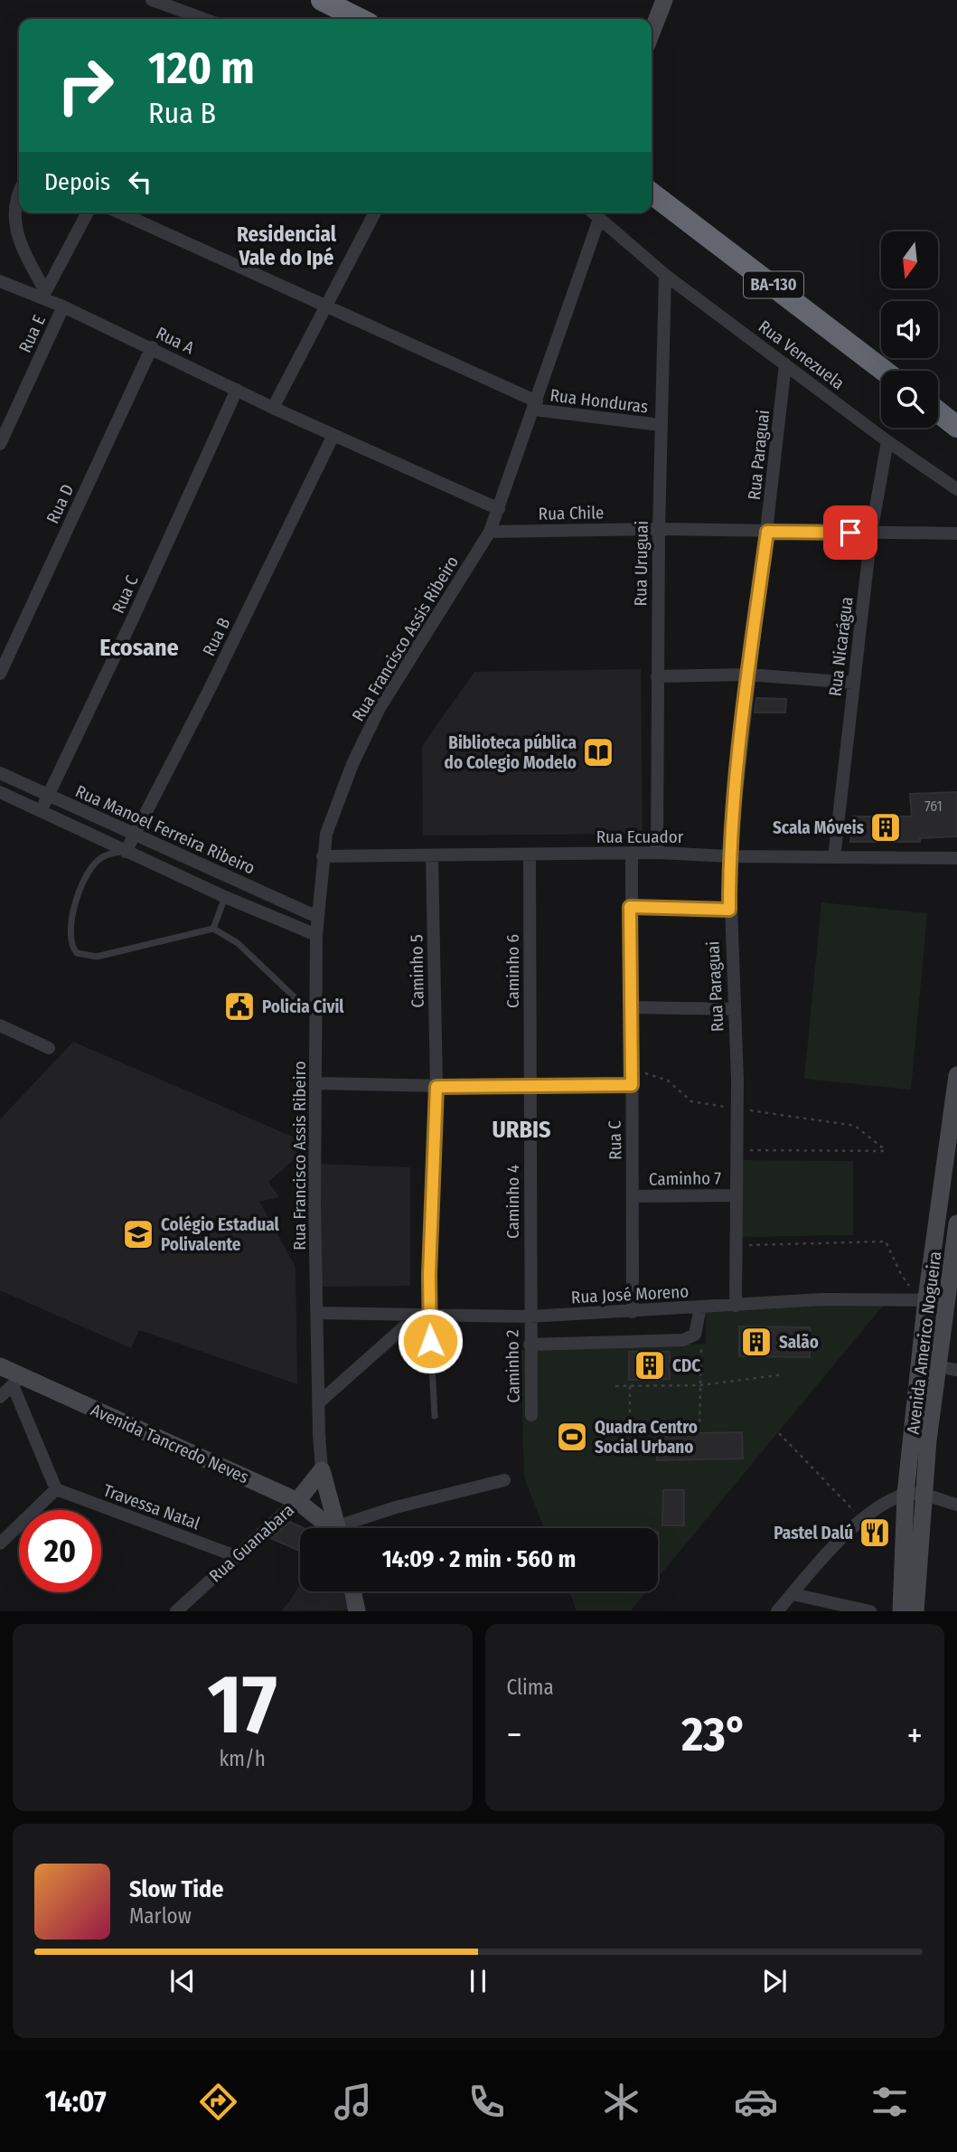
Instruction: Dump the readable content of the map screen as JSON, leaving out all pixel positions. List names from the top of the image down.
{
  "streets": {
    "highway": ["BA-130"],
    "street": [
      "Rua E",
      "Rua A",
      "Rua Venezuela",
      "Rua Honduras",
      "Rua Paraguai",
      "Rua D",
      "Rua Chile",
      "Rua Uruguai",
      "Rua C",
      "Rua B",
      "Rua Francisco Assis Ribeiro",
      "Rua Nicarágua",
      "Rua Manoel Ferreira Ribeiro",
      "Rua Ecuador",
      "Caminho 5",
      "Caminho 6",
      "Caminho 7",
      "Caminho 4",
      "Rua José Moreno",
      "Avenida Americo Nogueira",
      "Caminho 2",
      "Avenida Tancredo Neves",
      "Travessa Natal",
      "Rua Guanabara"
    ]
  },
  "crossings": [
    ["Rua E", "Rua A"],
    ["Rua A", "Rua D"],
    ["Rua A", "Rua C"],
    ["Rua A", "Rua B"],
    ["Rua Venezuela", "Rua Paraguai"],
    ["Rua Venezuela", "Rua Uruguai"],
    ["Rua Venezuela", "Rua Francisco Assis Ribeiro"],
    ["Rua Venezuela", "Rua Nicarágua"],
    ["Rua Honduras", "Rua Uruguai"],
    ["Rua Honduras", "Rua Francisco Assis Ribeiro"],
    ["Rua Paraguai", "Rua Chile"],
    ["Rua Paraguai", "Rua Ecuador"],
    ["Rua Paraguai", "Caminho 7"],
    ["Rua Paraguai", "Rua José Moreno"],
    ["Rua Chile", "Rua Uruguai"],
    ["Rua Chile", "Rua Francisco Assis Ribeiro"],
    ["Rua Chile", "Rua Nicarágua"],
    ["Rua Uruguai", "Rua Ecuador"],
    ["Rua C", "Rua Manoel Ferreira Ribeiro"],
    ["Rua C", "Rua Ecuador"],
    ["Rua C", "Caminho 7"],
    ["Rua C", "Rua José Moreno"],
    ["Rua B", "Rua Manoel Ferreira Ribeiro"],
    ["Rua Francisco Assis Ribeiro", "Rua Manoel Ferreira Ribeiro"],
    ["Rua Francisco Assis Ribeiro", "Rua Ecuador"],
    ["Rua Francisco Assis Ribeiro", "Rua José Moreno"],
    ["Rua Francisco Assis Ribeiro", "Rua Guanabara"],
    ["Rua Nicarágua", "Rua Ecuador"],
    ["Rua Ecuador", "Caminho 5"],
    ["Rua Ecuador", "Caminho 6"],
    ["Caminho 5", "Rua José Moreno"],
    ["Caminho 6", "Caminho 4"],
    ["Caminho 4", "Rua José Moreno"],
    ["Caminho 4", "Caminho 2"],
    ["Rua José Moreno", "Avenida Americo Nogueira"],
    ["Rua José Moreno", "Caminho 2"],
    ["Avenida Tancredo Neves", "Rua Guanabara"],
    ["Travessa Natal", "Rua Guanabara"]
  ],
  "districts": ["Residencial Vale do Ipé", "Ecosane", "URBIS"],
  "places": {
    "library": ["Biblioteca pública do Colegio Modelo"],
    "building": ["Scala Móveis", "Salão", "CDC"],
    "public building": ["Policia Civil"],
    "school or university": ["Colégio Estadual Polivalente"],
    "sports": ["Quadra Centro Social Urbano"],
    "restaurant": ["Pastel Dalú"]
  },
  "house_numbers": ["761"],
  "north": "bottom",
  "page": {
    "turn": ["120 m", "Rua B"],
    "then": "Depois",
    "limit": "20",
    "trip": "14:09 · 2 min · 560 m",
    "tile": [
      ["17", "km/h"],
      "Clima"
    ],
    "heat": ["−", "23°", "+"],
    "song": ["Slow Tide", "Marlow"],
    "tabs": "14:07"
  }
}
